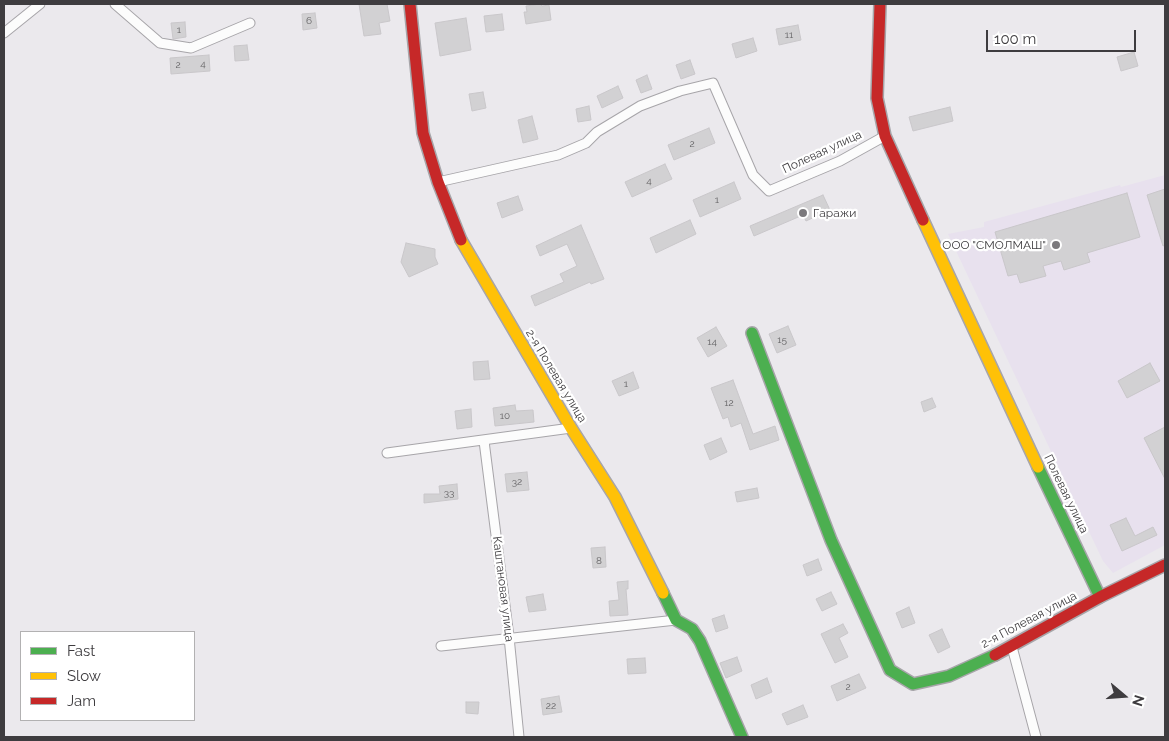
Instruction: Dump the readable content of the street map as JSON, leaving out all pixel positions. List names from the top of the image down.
{
  "streets": {
    "street": ["Полевая улица", "2-я Полевая улица", "Каштановая улица"]
  },
  "crossings": [
    ["Полевая улица", "2-я Полевая улица"]
  ],
  "places": ["Гаражи", "ООО \"СМОЛМАШ\""],
  "house_numbers": [
    "6",
    "1",
    "11",
    "4",
    "2",
    "2",
    "4",
    "1",
    "15",
    "14",
    "1",
    "12",
    "10",
    "32",
    "33",
    "8",
    "2",
    "22"
  ],
  "legend": ["Fast", "Slow", "Jam"],
  "scale_bar": "100 m",
  "north": "right"
}
